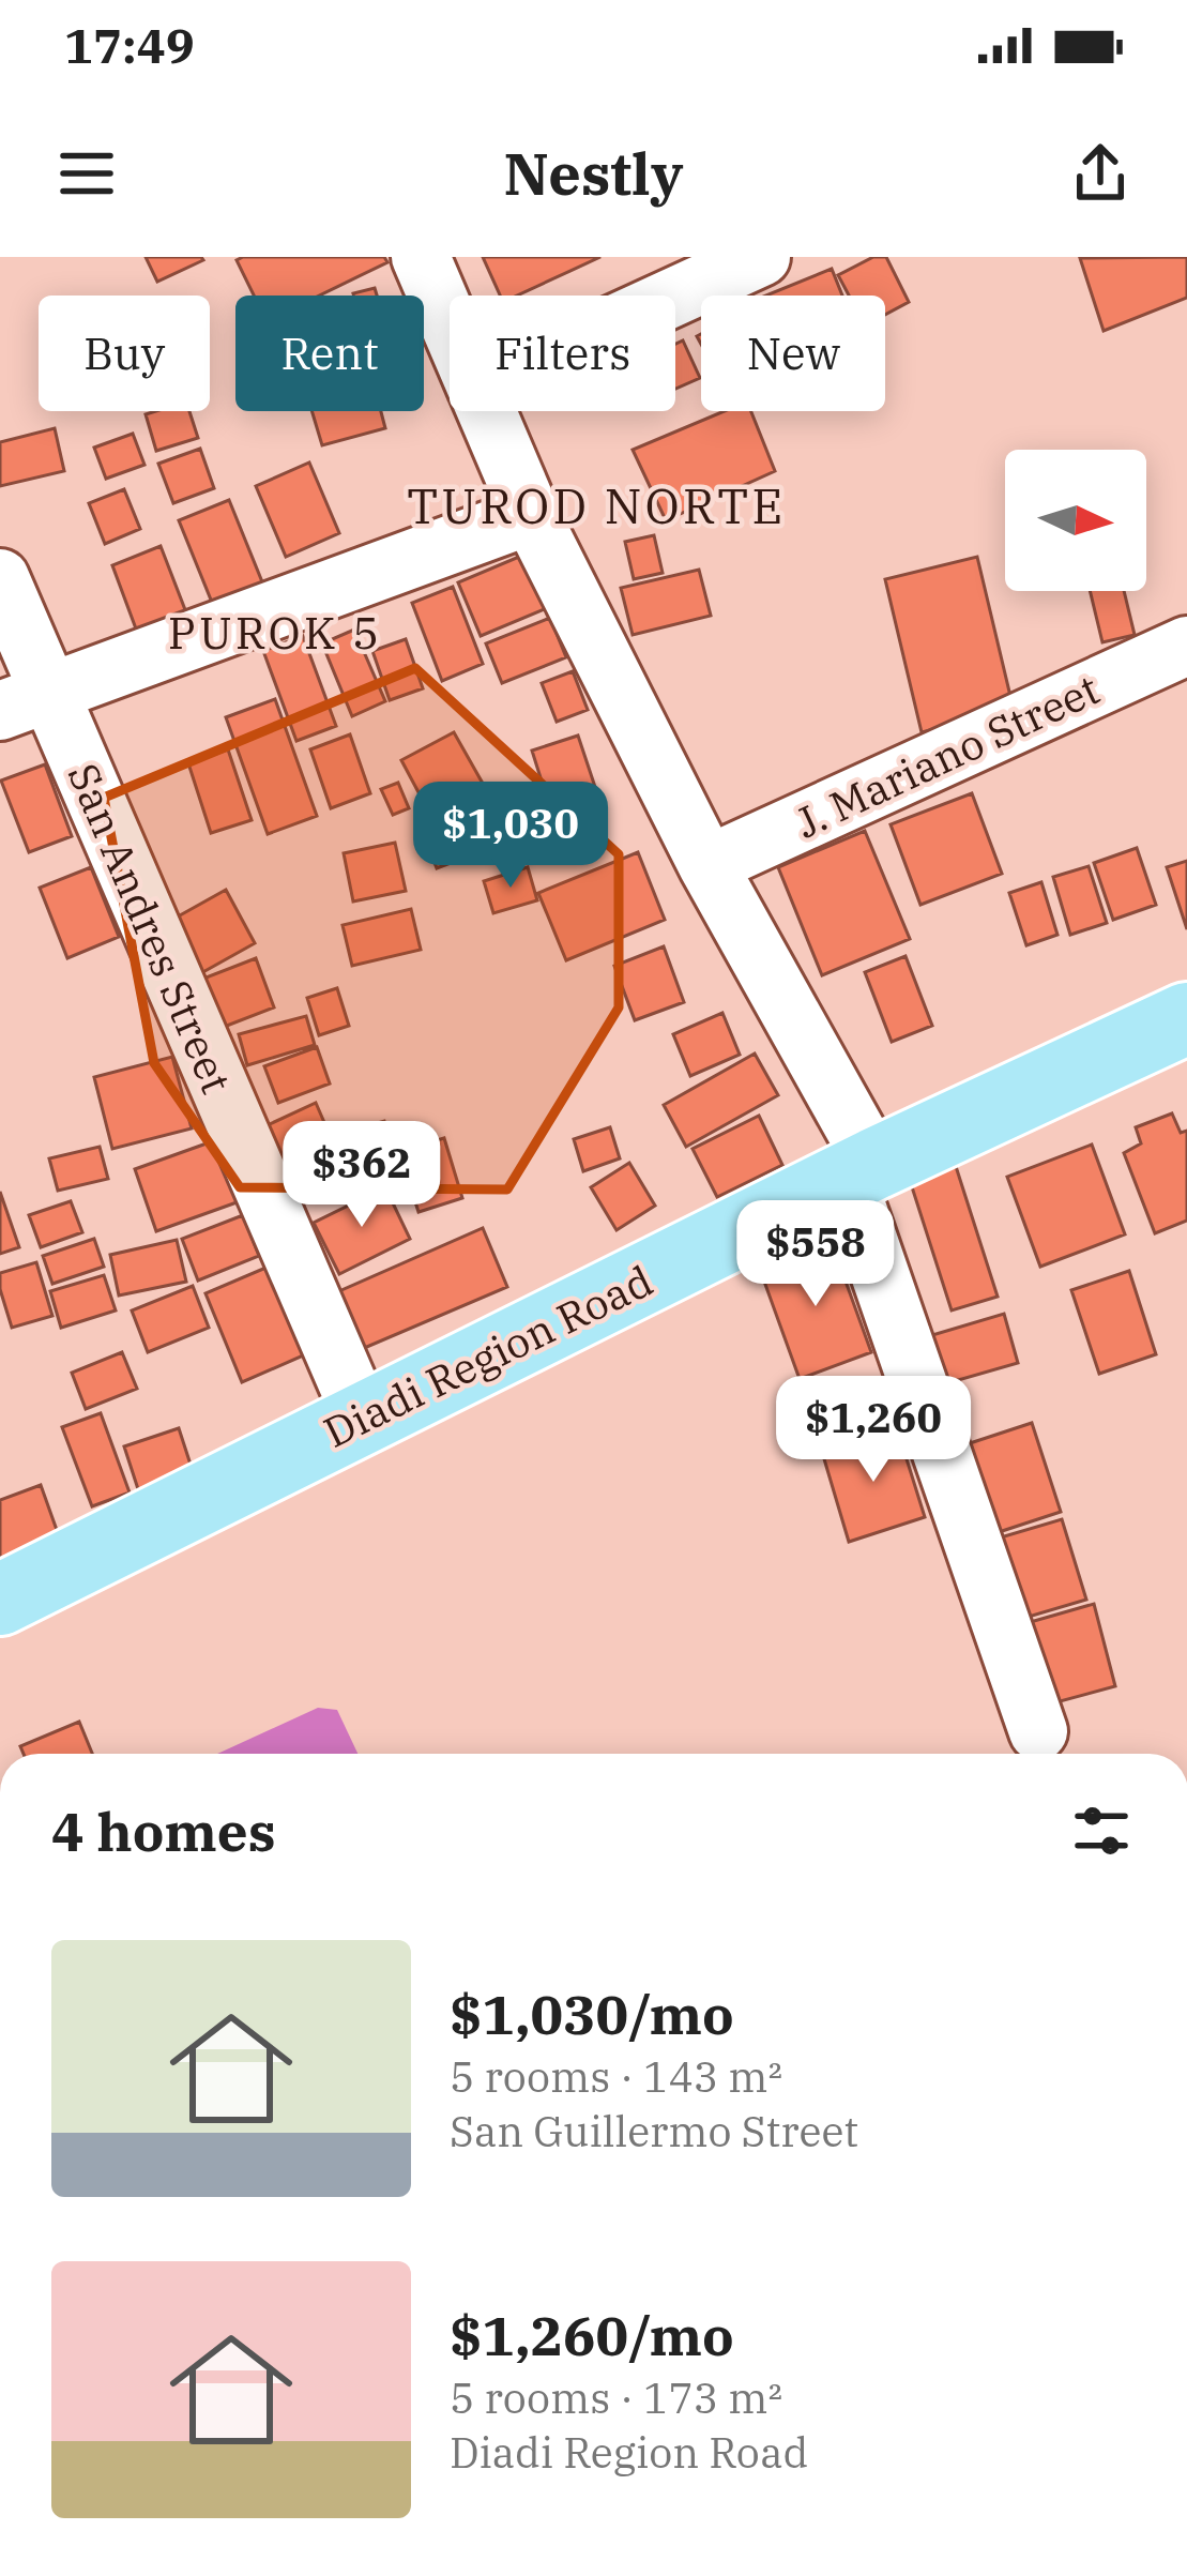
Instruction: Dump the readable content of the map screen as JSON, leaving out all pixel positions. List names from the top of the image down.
{
  "streets": {
    "main road": ["Diadi Region Road"],
    "street": ["J. Mariano Street", "San Andres Street"]
  },
  "crossings": [
    ["San Andres Street", "Diadi Region Road"]
  ],
  "districts": ["TUROD NORTE", "PUROK 5"],
  "north": "right",
  "page": {
    "status": "17:49",
    "header": "Nestly",
    "chip": [
      "Buy",
      "Rent",
      "Filters",
      "New"
    ],
    "price": [
      "$1,030",
      "$362",
      "$558",
      "$1,260"
    ],
    "heading": "4 homes",
    "list": [
      {
        "name": "$1,030/mo",
        "note": "5 rooms · 143 m² · San Guillermo Street"
      },
      {
        "name": "$1,260/mo",
        "note": "5 rooms · 173 m² · Diadi Region Road"
      }
    ]
  }
}
